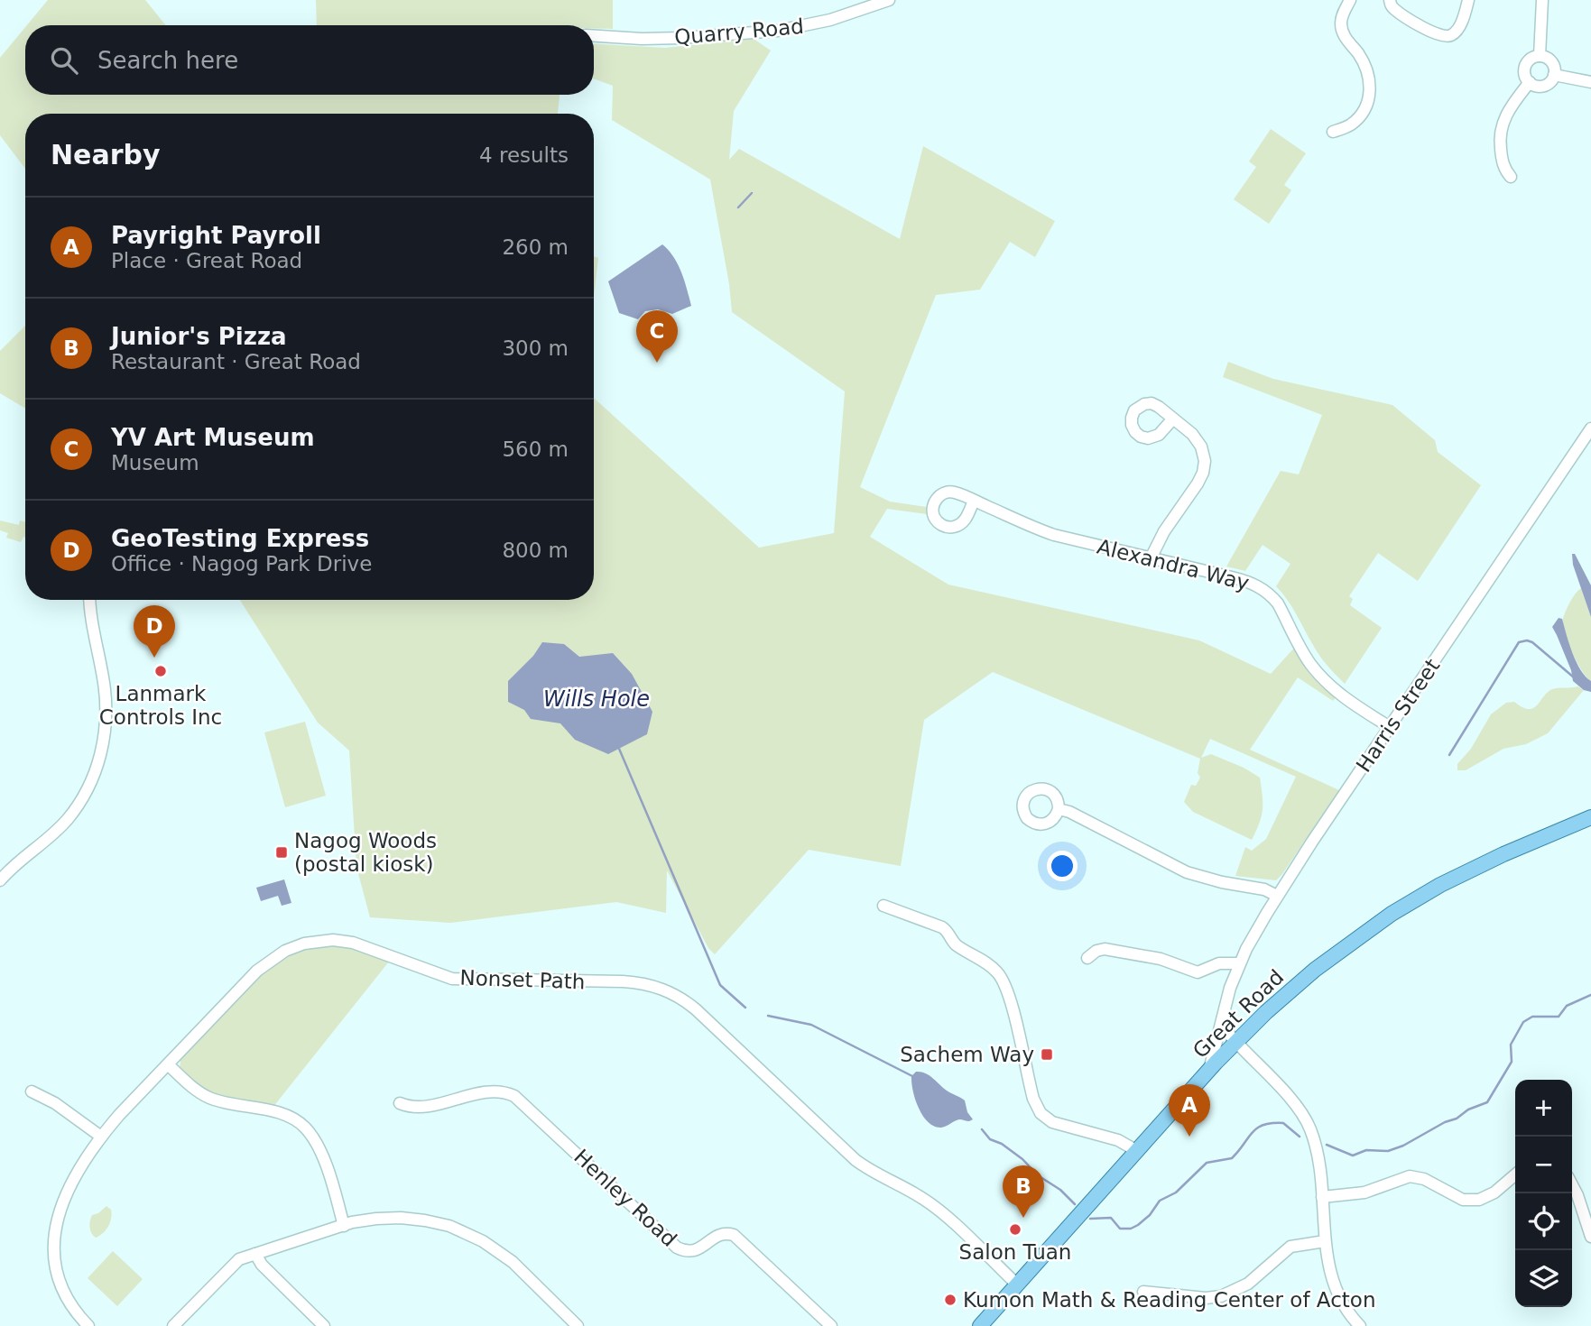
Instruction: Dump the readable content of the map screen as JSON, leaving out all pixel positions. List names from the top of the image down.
{
  "streets": {
    "main road": ["Great Road"],
    "street": [
      "Quarry Road",
      "Alexandra Way",
      "Harris Street",
      "Nonset Path",
      "Henley Road"
    ]
  },
  "crossings": [
    ["Alexandra Way", "Harris Street"],
    ["Harris Street", "Great Road"],
    ["Nonset Path", "Great Road"]
  ],
  "water": ["Wills Hole"],
  "places": {
    "other": ["Lanmark Controls Inc", "Salon Tuan", "Kumon Math & Reading Center of Acton"],
    "transit": ["Nagog Woods (postal kiosk)", "Sachem Way"]
  },
  "page": {
    "search": "Search here",
    "heading": ["Nearby", "4 results"],
    "list": [
      {
        "mark": "A",
        "name": "Payright Payroll",
        "note": "Place · Great Road",
        "value": "260 m"
      },
      {
        "mark": "B",
        "name": "Junior's Pizza",
        "note": "Restaurant · Great Road",
        "value": "300 m"
      },
      {
        "mark": "C",
        "name": "YV Art Museum",
        "note": "Museum",
        "value": "560 m"
      },
      {
        "mark": "D",
        "name": "GeoTesting Express",
        "note": "Office · Nagog Park Drive",
        "value": "800 m"
      }
    ],
    "pins": [
      "C",
      "D",
      "A",
      "B"
    ],
    "map_buttons": ["+", "−"]
  }
}
